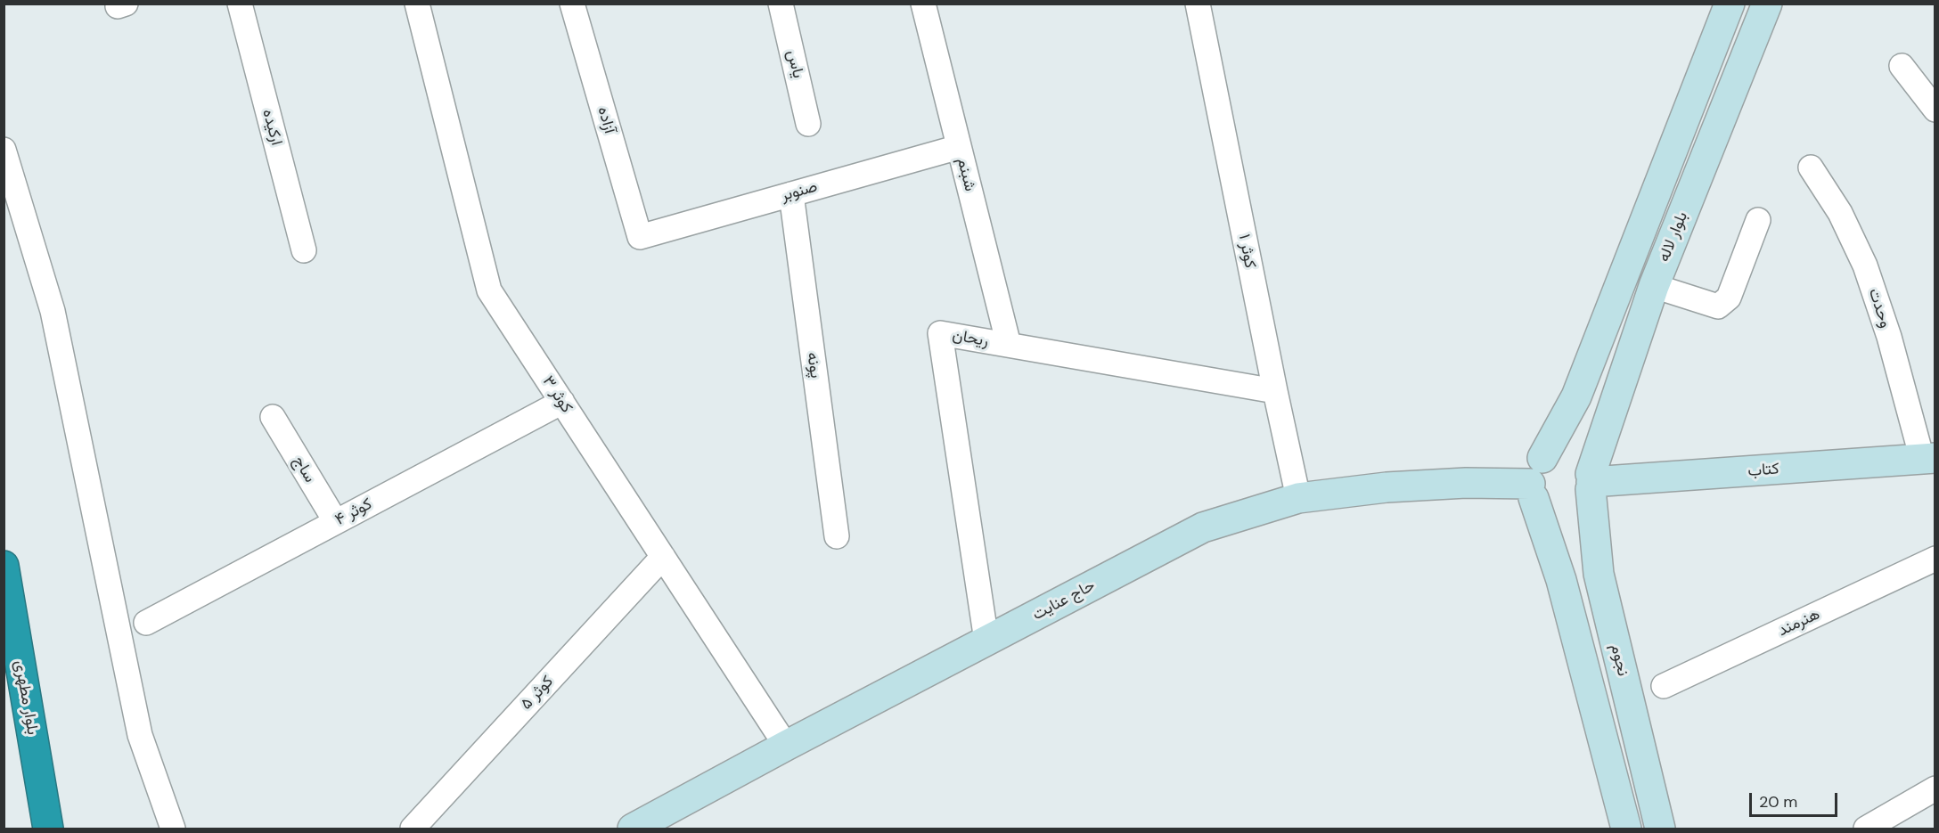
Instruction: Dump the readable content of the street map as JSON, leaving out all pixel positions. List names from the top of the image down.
{
  "streets": {
    "highway": ["بلوار مطهری"],
    "main road": [
      "بلوار لاله",
      "کتاب",
      "حاج عنایت",
      "نجوم"
    ],
    "street": [
      "یاس",
      "آزاده",
      "ارکیده",
      "شبنم",
      "صنوبر",
      "کوثر ۱",
      "وحدت",
      "ریحان",
      "پونه",
      "کوثر ۳",
      "ساج",
      "کوثر ۴",
      "هنرمند",
      "کوثر ۵"
    ]
  },
  "crossings": [
    ["آزاده", "صنوبر"],
    ["شبنم", "صنوبر"],
    ["شبنم", "ریحان"],
    ["صنوبر", "پونه"],
    ["بلوار لاله", "کتاب"],
    ["بلوار لاله", "حاج عنایت"],
    ["بلوار لاله", "نجوم"],
    ["کوثر ۱", "ریحان"],
    ["کوثر ۱", "حاج عنایت"],
    ["وحدت", "کتاب"],
    ["ریحان", "حاج عنایت"],
    ["کوثر ۳", "کوثر ۴"],
    ["کوثر ۳", "حاج عنایت"],
    ["کوثر ۳", "کوثر ۵"],
    ["ساج", "کوثر ۴"],
    ["کتاب", "حاج عنایت"],
    ["کتاب", "نجوم"],
    ["حاج عنایت", "نجوم"]
  ],
  "scale_bar": "20 m"
}
